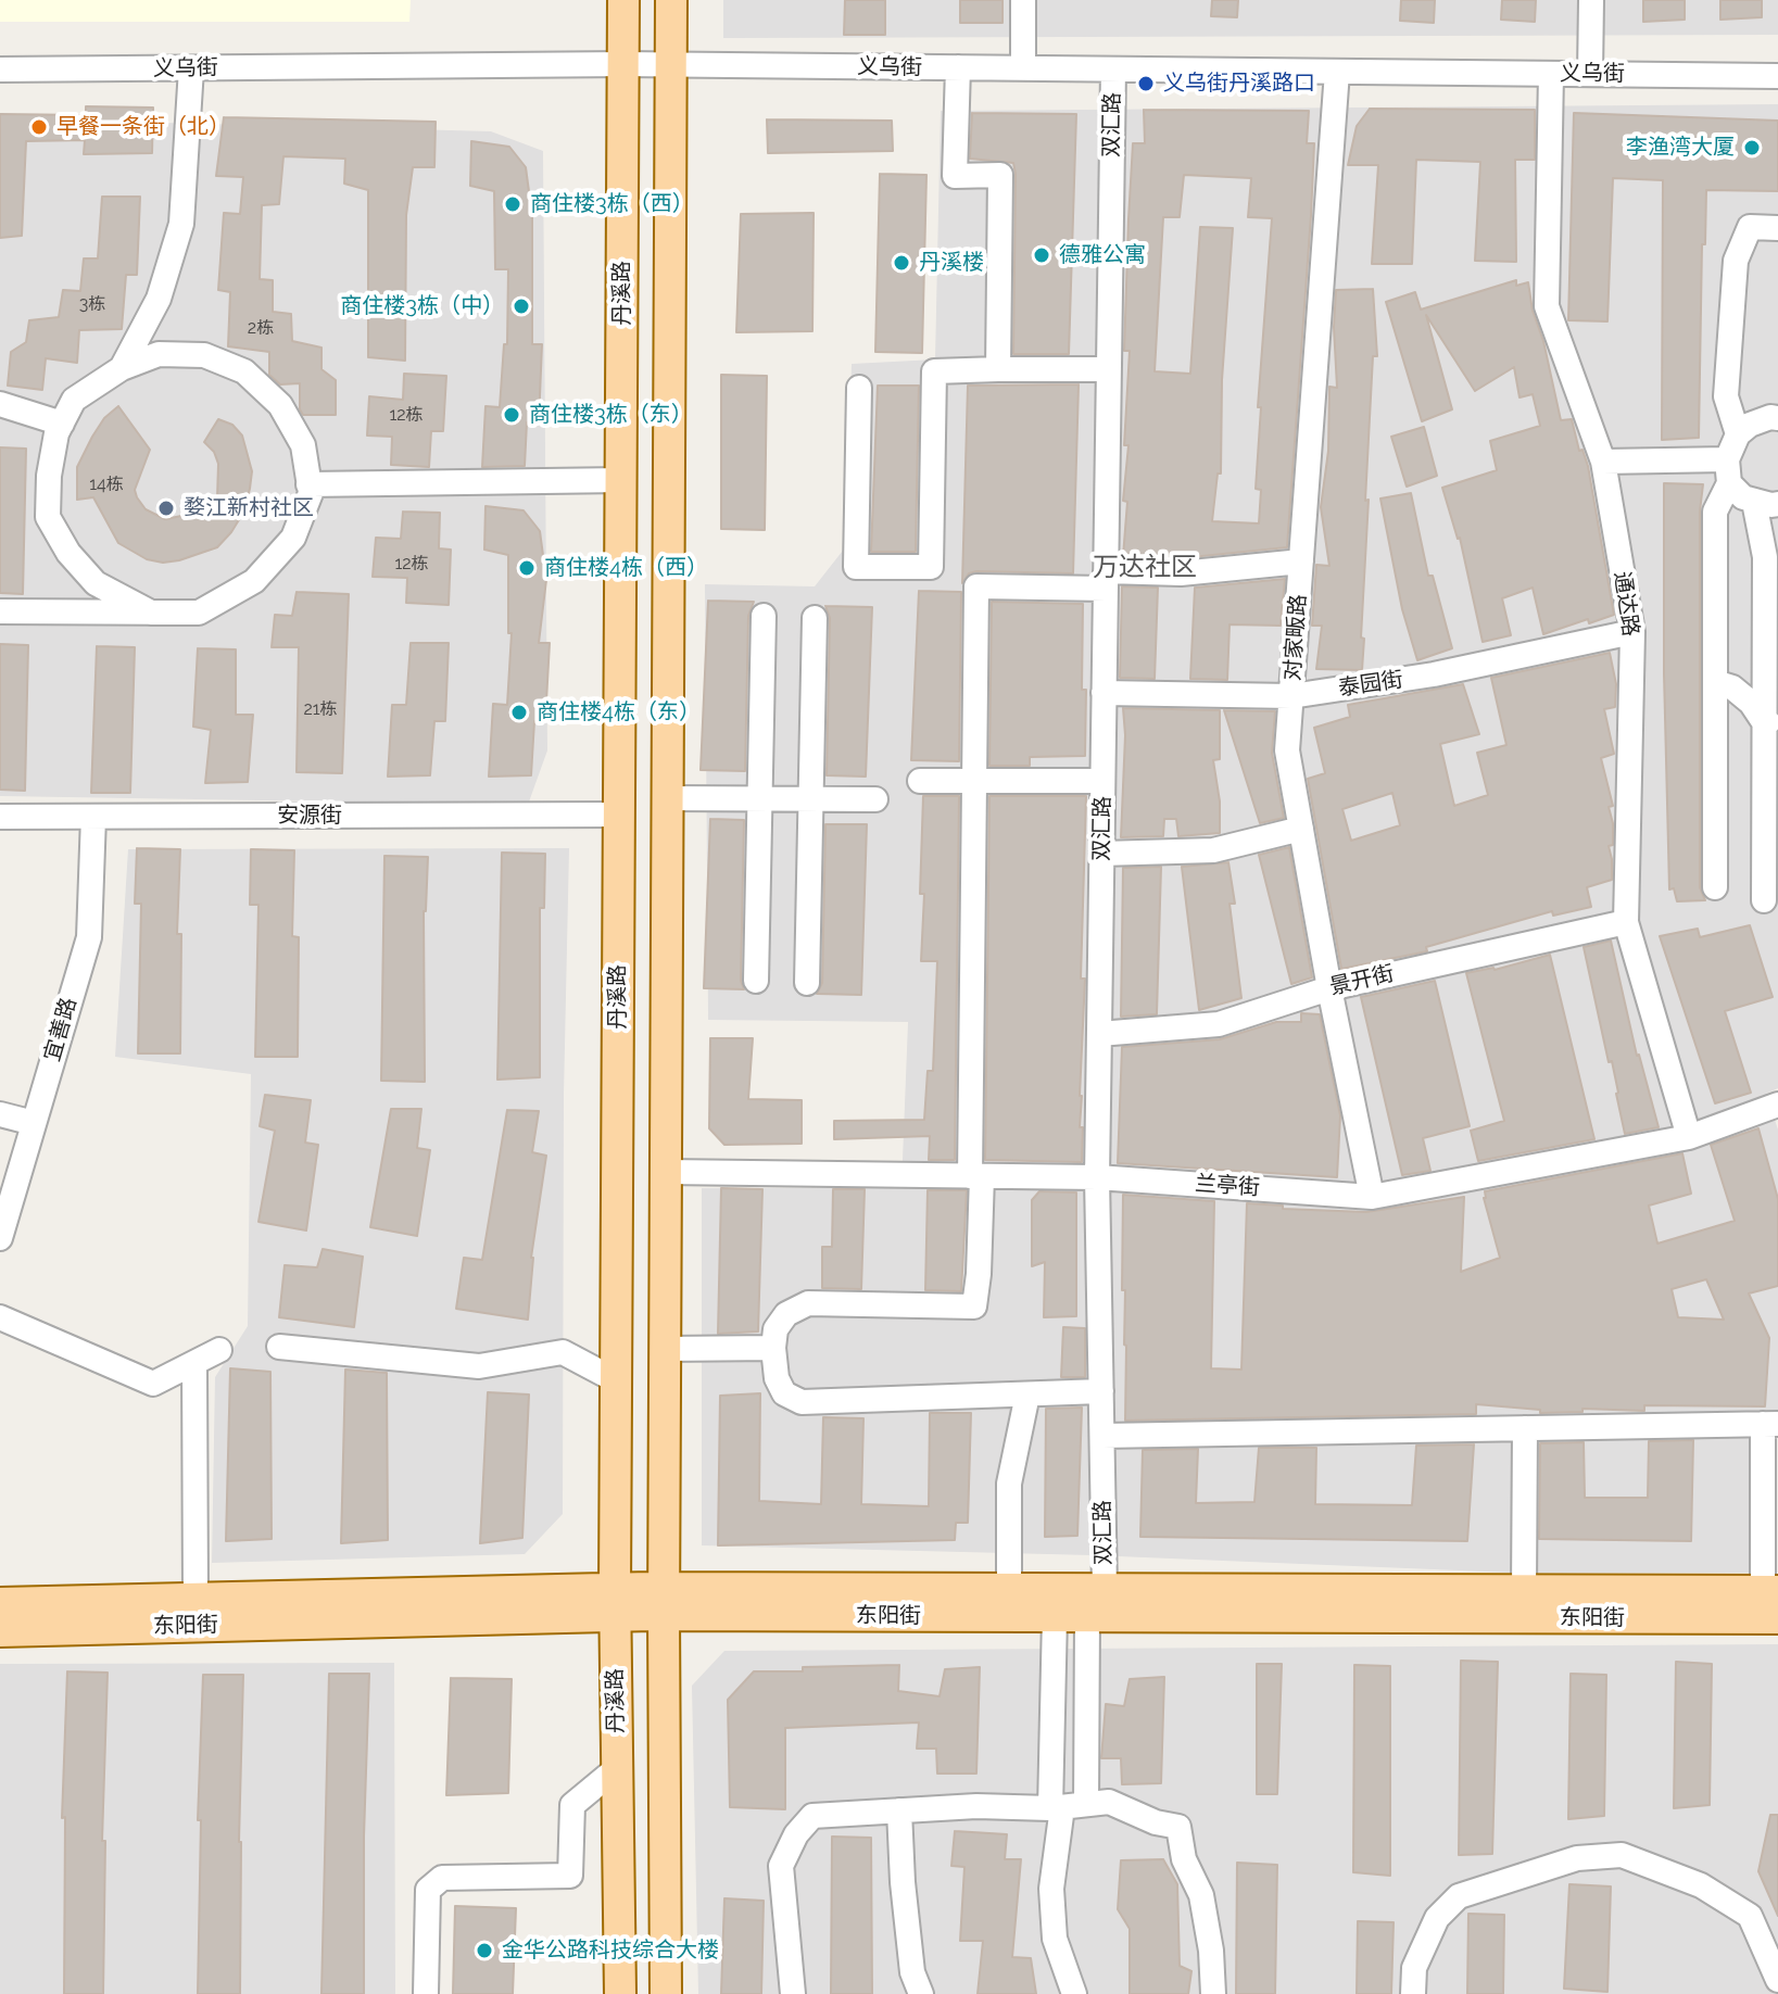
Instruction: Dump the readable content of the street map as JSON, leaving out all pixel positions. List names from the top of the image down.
{
  "streets": {
    "main road": ["丹溪路", "东阳街"],
    "street": [
      "义乌街",
      "双汇路",
      "通达路",
      "对家畈路",
      "泰园街",
      "安源街",
      "景开街",
      "宜善路",
      "兰亭街"
    ]
  },
  "crossings": [
    ["义乌街", "双汇路"],
    ["义乌街", "丹溪路"],
    ["义乌街", "通达路"],
    ["义乌街", "对家畈路"],
    ["双汇路", "泰园街"],
    ["双汇路", "景开街"],
    ["双汇路", "兰亭街"],
    ["双汇路", "东阳街"],
    ["丹溪路", "安源街"],
    ["丹溪路", "东阳街"],
    ["通达路", "泰园街"],
    ["通达路", "景开街"],
    ["通达路", "兰亭街"],
    ["对家畈路", "泰园街"],
    ["对家畈路", "景开街"],
    ["对家畈路", "兰亭街"],
    ["安源街", "宜善路"]
  ],
  "districts": ["万达社区"],
  "places": [
    "义乌街丹溪路口",
    "早餐一条街（北）",
    "李渔湾大厦",
    "商住楼3栋（西）",
    "德雅公寓",
    "丹溪楼",
    "商住楼3栋（中）",
    "商住楼3栋（东）",
    "婺江新村社区",
    "商住楼4栋（西）",
    "商住楼4栋（东）",
    "金华公路科技综合大楼"
  ],
  "house_numbers": [
    "3栋",
    "2栋",
    "12栋",
    "14栋",
    "12栋",
    "21栋"
  ]
}
